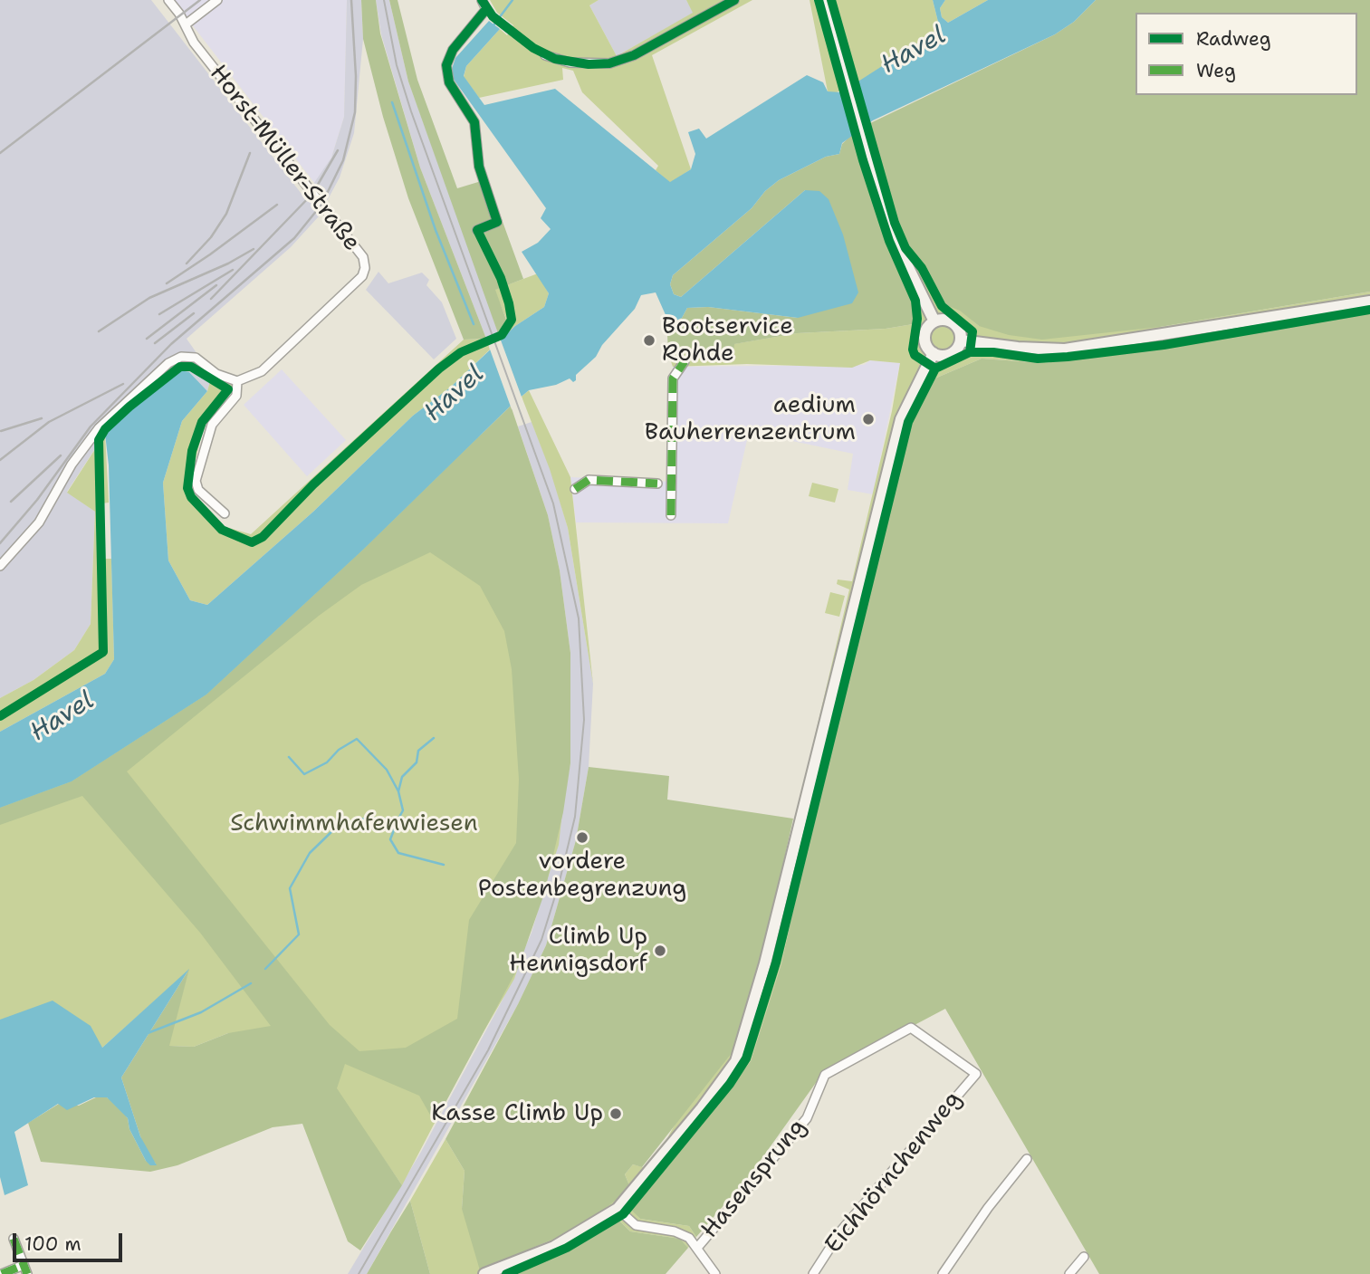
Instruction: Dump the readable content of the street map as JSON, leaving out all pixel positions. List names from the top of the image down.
{
  "streets": {
    "street": ["Horst-Müller-Straße", "Eichhörnchenweg", "Hasensprung"]
  },
  "crossings": [
    ["Eichhörnchenweg", "Hasensprung"]
  ],
  "water": ["Havel"],
  "parks": ["Schwimmhafenwiesen"],
  "places": [
    "Bootservice Rohde",
    "aedium Bauherrenzentrum",
    "vordere Postenbegrenzung",
    "Climb Up Hennigsdorf",
    "Kasse Climb Up"
  ],
  "legend": ["Radweg", "Weg"],
  "scale_bar": "100 m"
}
